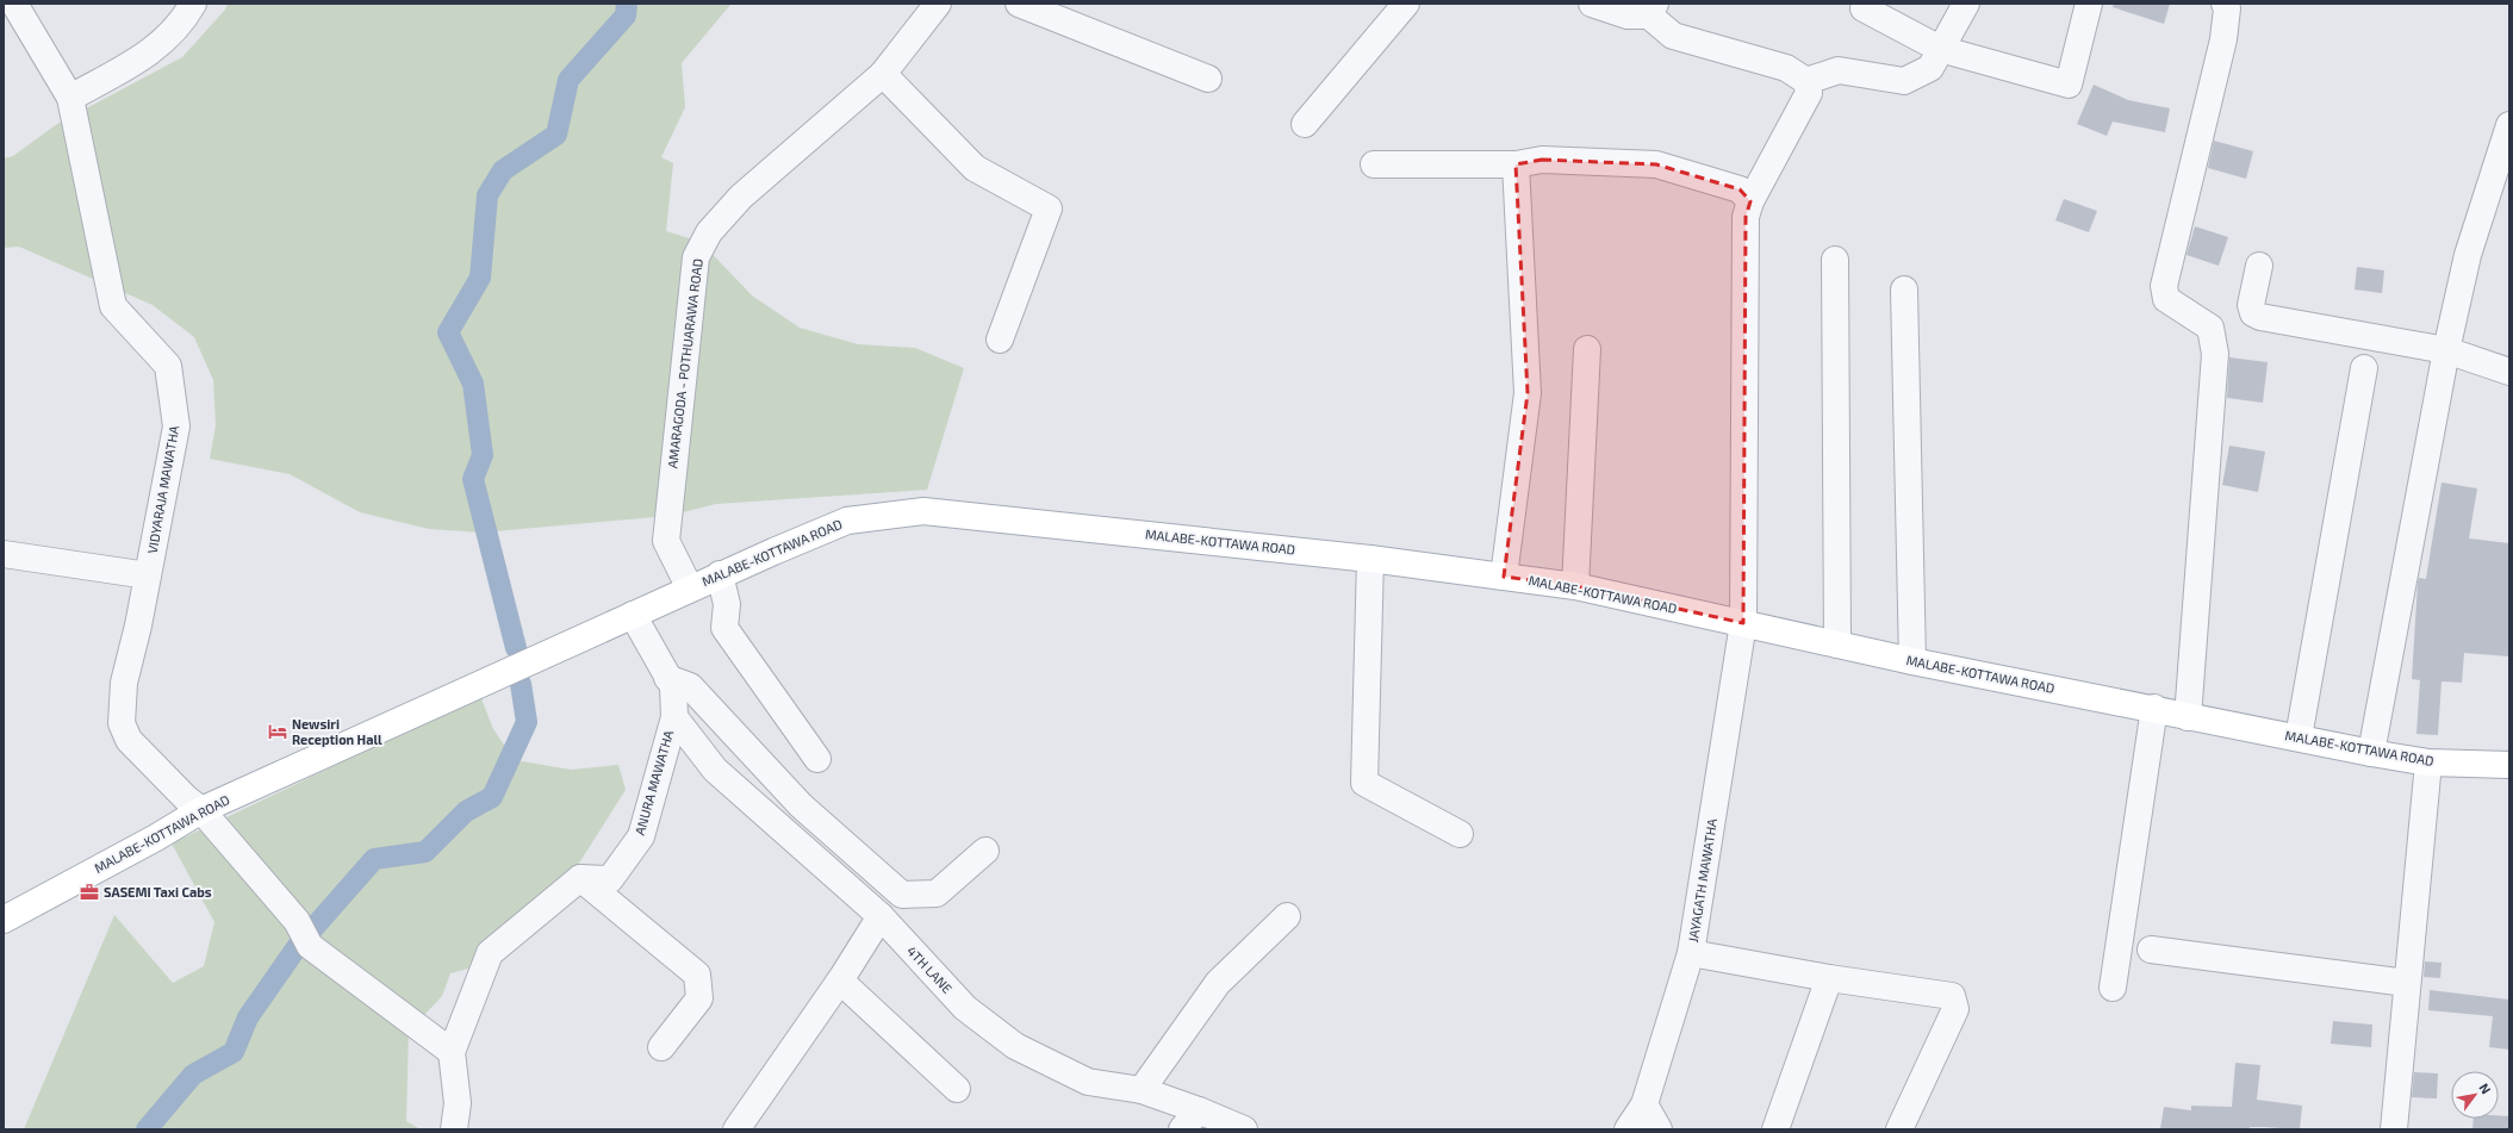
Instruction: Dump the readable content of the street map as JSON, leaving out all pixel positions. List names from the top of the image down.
{
  "streets": {
    "main road": ["MALABE-KOTTAWA ROAD"],
    "street": [
      "AMARAGODA - POTHUARAWA ROAD",
      "VIDYARAJA MAWATHA",
      "ANURA MAWATHA",
      "JAYAGATH MAWATHA",
      "4TH LANE"
    ]
  },
  "crossings": [
    ["AMARAGODA - POTHUARAWA ROAD", "MALABE-KOTTAWA ROAD"],
    ["VIDYARAJA MAWATHA", "MALABE-KOTTAWA ROAD"],
    ["MALABE-KOTTAWA ROAD", "ANURA MAWATHA"],
    ["MALABE-KOTTAWA ROAD", "JAYAGATH MAWATHA"],
    ["ANURA MAWATHA", "4TH LANE"]
  ],
  "places": {
    "hotel": ["Newsiri Reception Hall"],
    "office": ["SASEMI Taxi Cabs"]
  },
  "north": "top right"
}
